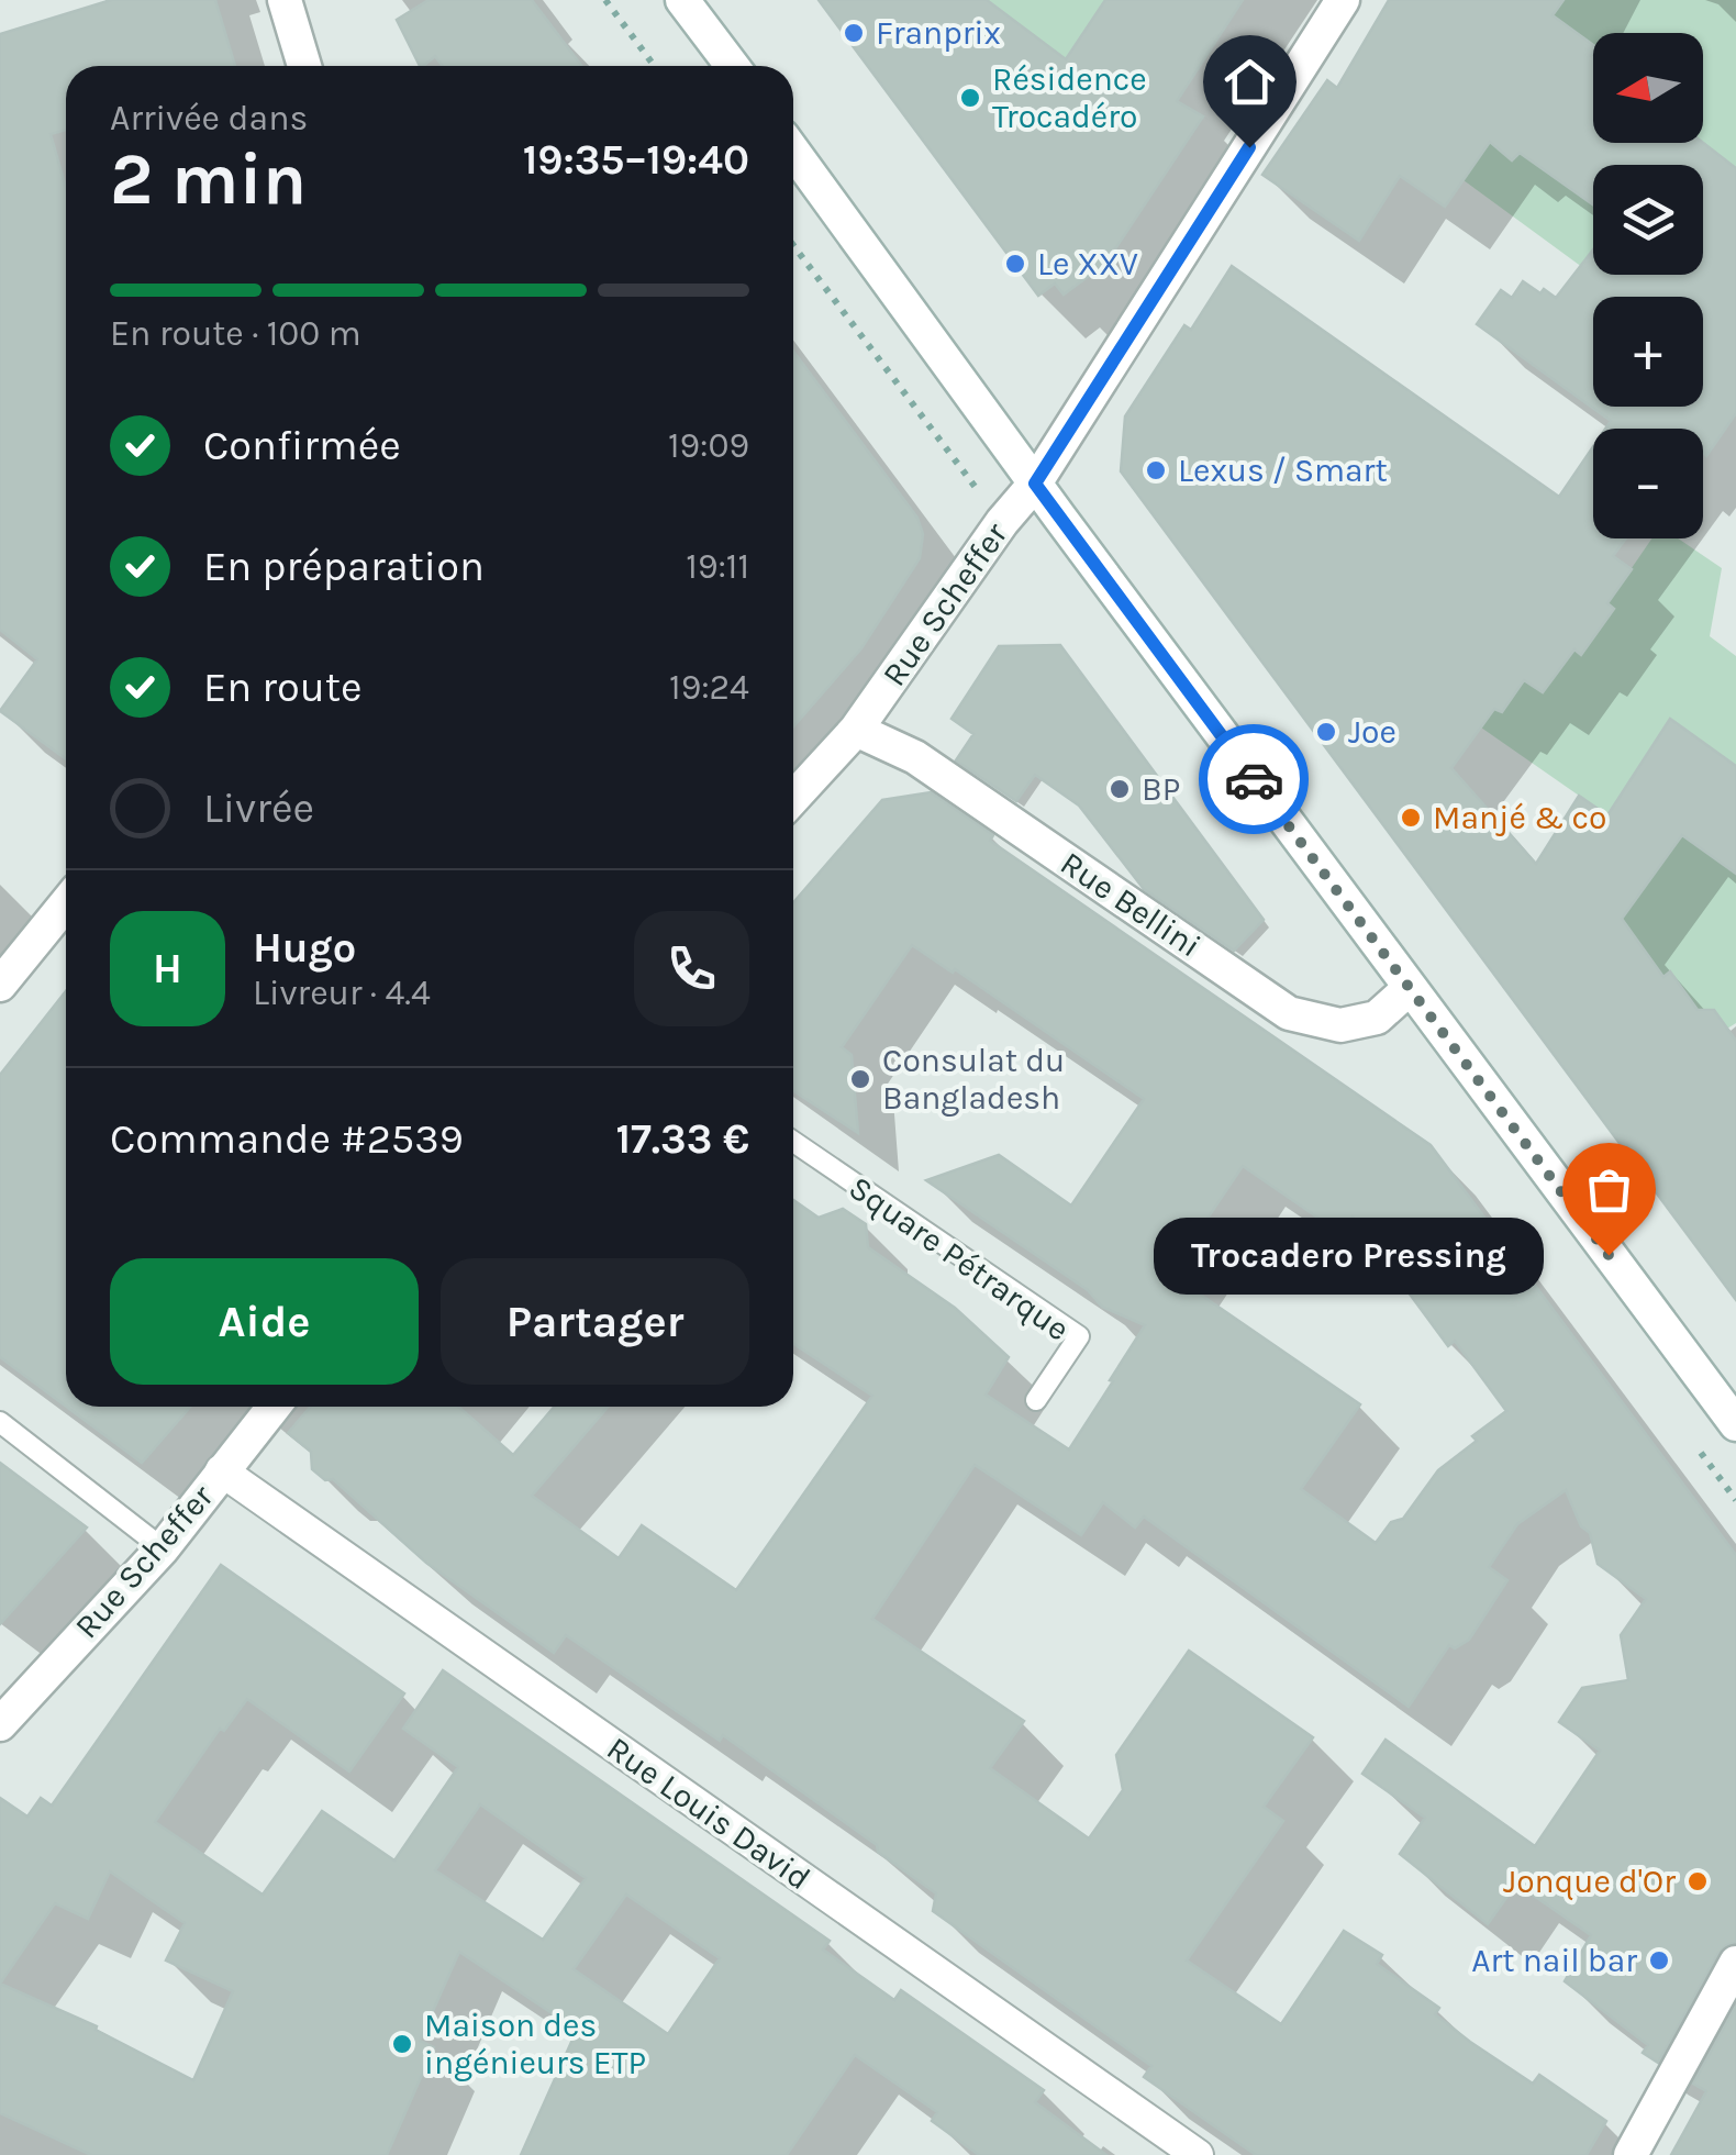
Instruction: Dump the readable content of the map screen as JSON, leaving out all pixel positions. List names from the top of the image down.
{
  "streets": {
    "street": ["Rue Scheffer", "Rue Bellini", "Rue Louis David"],
    "lane": ["Square Pétrarque"]
  },
  "crossings": [
    ["Rue Scheffer", "Rue Bellini"],
    ["Rue Scheffer", "Rue Louis David"]
  ],
  "places": [
    "Franprix",
    "Résidence Trocadéro",
    "Le XXV",
    "Lexus / Smart",
    "Joe",
    "BP",
    "Manjé & co",
    "Consulat du Bangladesh",
    "Trocadero Pressing",
    "Jonque d'Or",
    "Art nail bar",
    "Maison des ingénieurs ETP"
  ],
  "north": "left",
  "page": {
    "map_buttons": ["+", "−"],
    "heading": ["2 min", "Arrivée dans", "19:35–19:40"],
    "panel": [
      "Hugo",
      "Livreur · 4.4",
      "Commande #2539",
      "17.33 €"
    ],
    "bar": "En route · 100 m",
    "list": [
      ["Confirmée", "19:09"],
      ["En préparation", "19:11"],
      ["En route", "19:24"],
      "Livrée"
    ],
    "round": "H",
    "bubble": "Trocadero Pressing",
    "buttons": ["Aide", "Partager"]
  }
}
